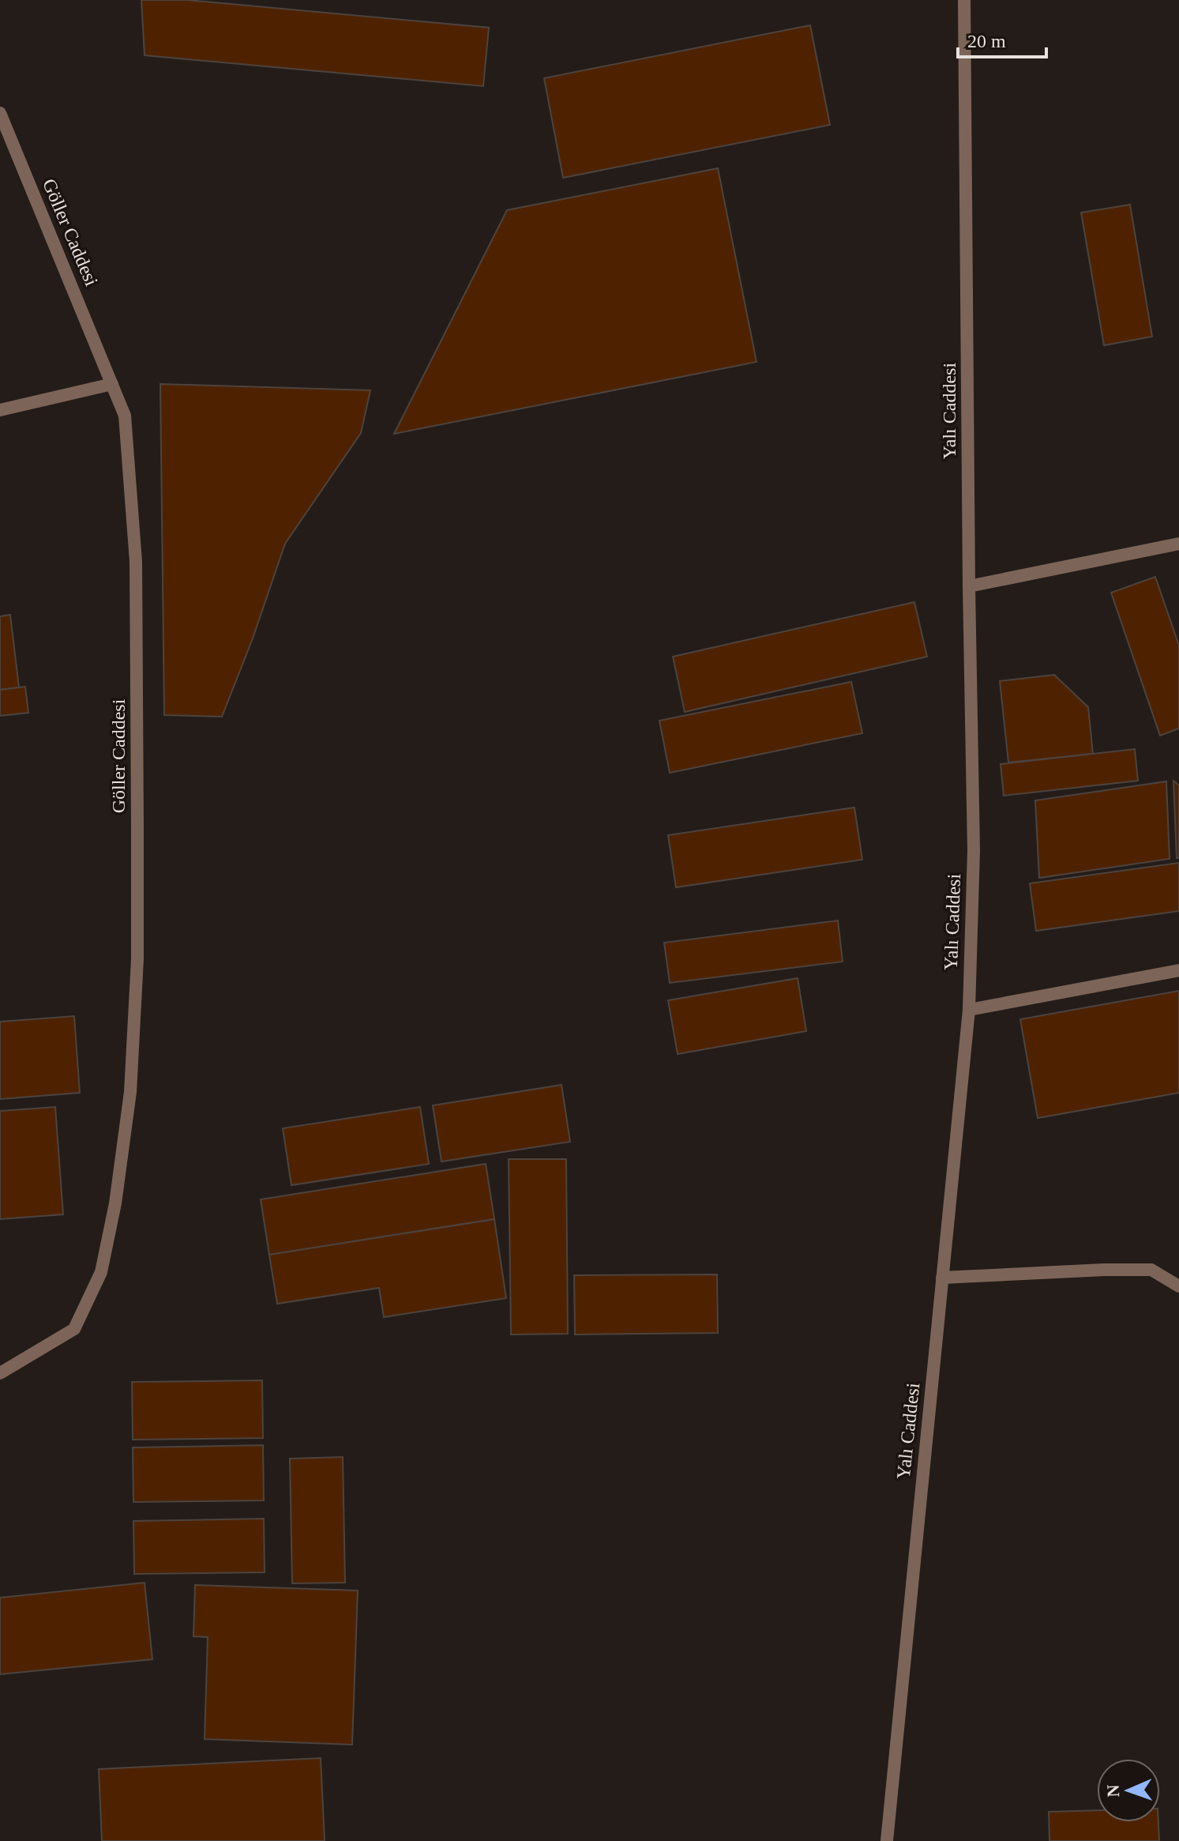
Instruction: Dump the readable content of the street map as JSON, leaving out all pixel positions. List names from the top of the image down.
{
  "streets": {
    "street": ["Göller Caddesi", "Yalı Caddesi"]
  },
  "scale_bar": "20 m",
  "north": "left"
}
